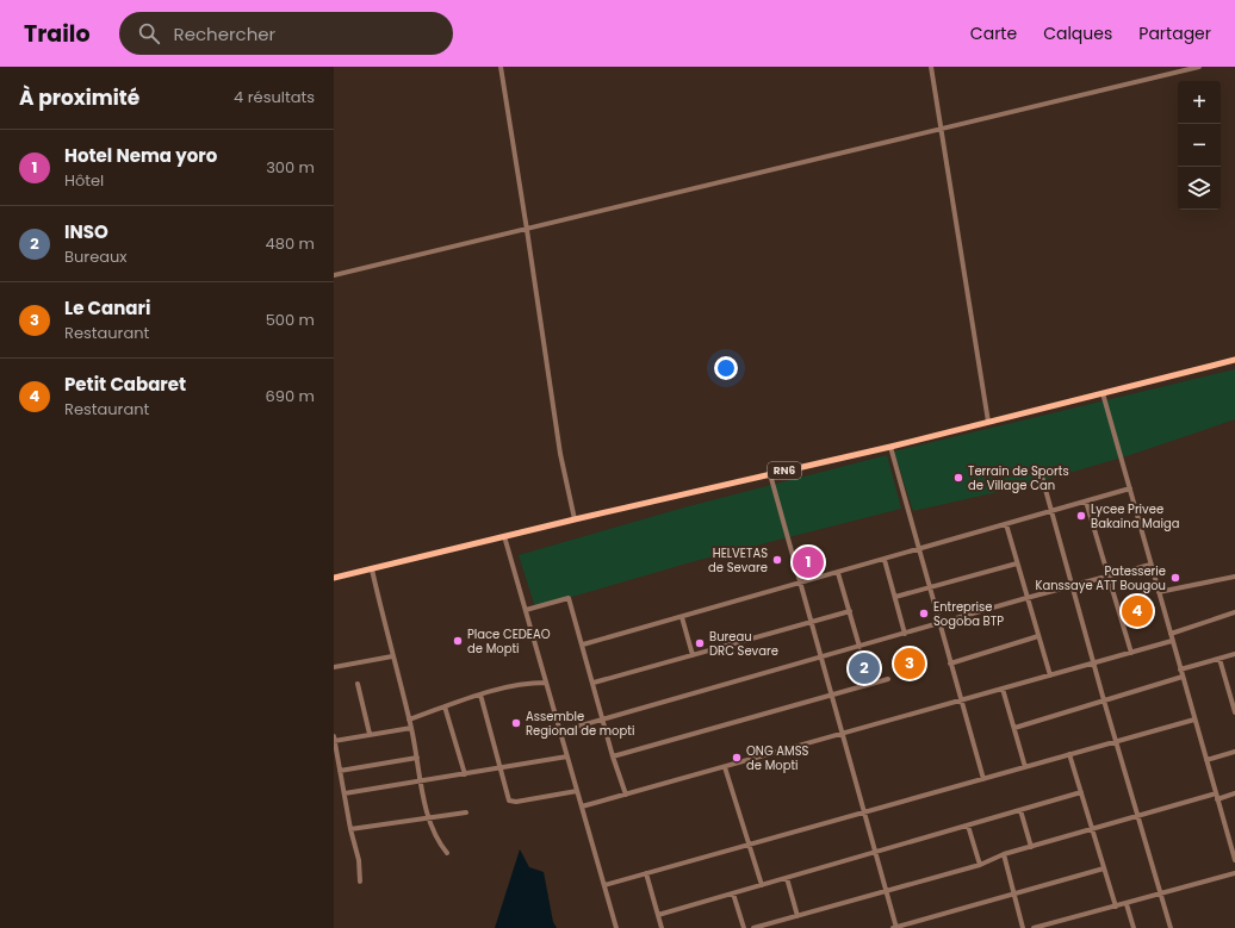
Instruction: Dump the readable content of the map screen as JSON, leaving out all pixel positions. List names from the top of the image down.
{
  "streets": {
    "main road": ["RN6"]
  },
  "places": [
    "Terrain de Sports de Village Can",
    "Lycee Privee Bakaina Maiga",
    "HELVETAS de Sevare",
    "Patesserie Kanssaye ATT Bougou",
    "Entreprise Sogoba BTP",
    "Place CEDEAO de Mopti",
    "Bureau DRC Sevare",
    "Assemble Regional de mopti",
    "ONG AMSS de Mopti"
  ],
  "page": {
    "header": "Trailo",
    "search": "Rechercher",
    "nav": ["Carte", "Calques", "Partager"],
    "heading": ["À proximité", "4 résultats"],
    "map_buttons": ["+", "−"],
    "list": [
      {
        "mark": "1",
        "name": "Hotel Nema yoro",
        "note": "Hôtel",
        "value": "300 m"
      },
      {
        "mark": "2",
        "name": "INSO",
        "note": "Bureaux",
        "value": "480 m"
      },
      {
        "mark": "3",
        "name": "Le Canari",
        "note": "Restaurant",
        "value": "500 m"
      },
      {
        "mark": "4",
        "name": "Petit Cabaret",
        "note": "Restaurant",
        "value": "690 m"
      }
    ],
    "pins": [
      "1",
      "4",
      "3",
      "2"
    ]
  }
}
